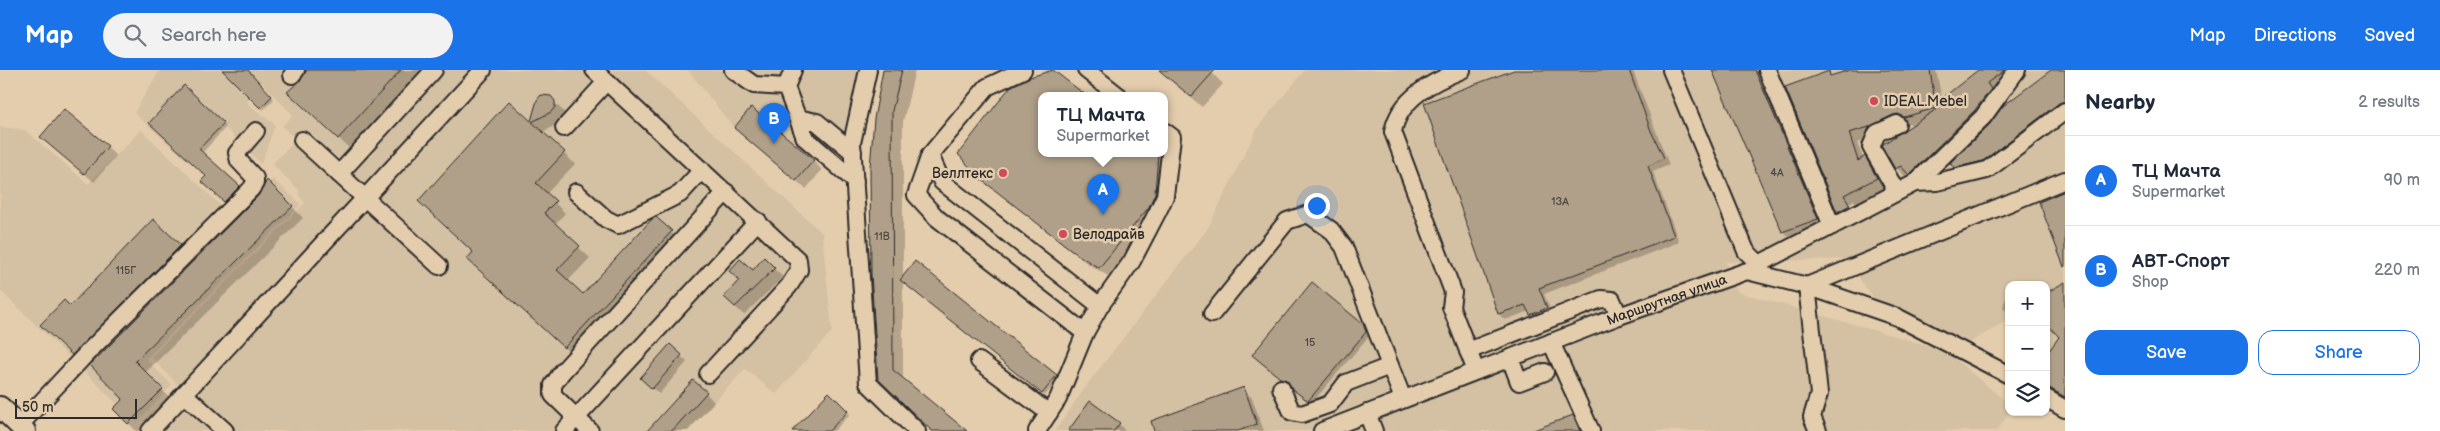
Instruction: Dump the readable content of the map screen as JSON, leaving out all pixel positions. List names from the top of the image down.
{
  "streets": {
    "street": ["Маршрутная улица"]
  },
  "places": ["IDEAL.Mebel", "Веллтекс", "Велодрайв"],
  "house_numbers": [
    "4А",
    "13А",
    "11В",
    "115Г",
    "15"
  ],
  "scale_bar": "50 m",
  "page": {
    "header": "Map",
    "search": "Search here",
    "nav": ["Map", "Directions", "Saved"],
    "heading": ["Nearby", "2 results"],
    "popup": ["ТЦ Мачта", "Supermarket"],
    "pins": ["B", "A"],
    "list": [
      {
        "mark": "A",
        "name": "ТЦ Мачта",
        "note": "Supermarket",
        "value": "90 m"
      },
      {
        "mark": "B",
        "name": "АВТ-Спорт",
        "note": "Shop",
        "value": "220 m"
      }
    ],
    "map_buttons": ["+", "−"],
    "buttons": ["Save", "Share"],
    "scale": "50 m"
  }
}
